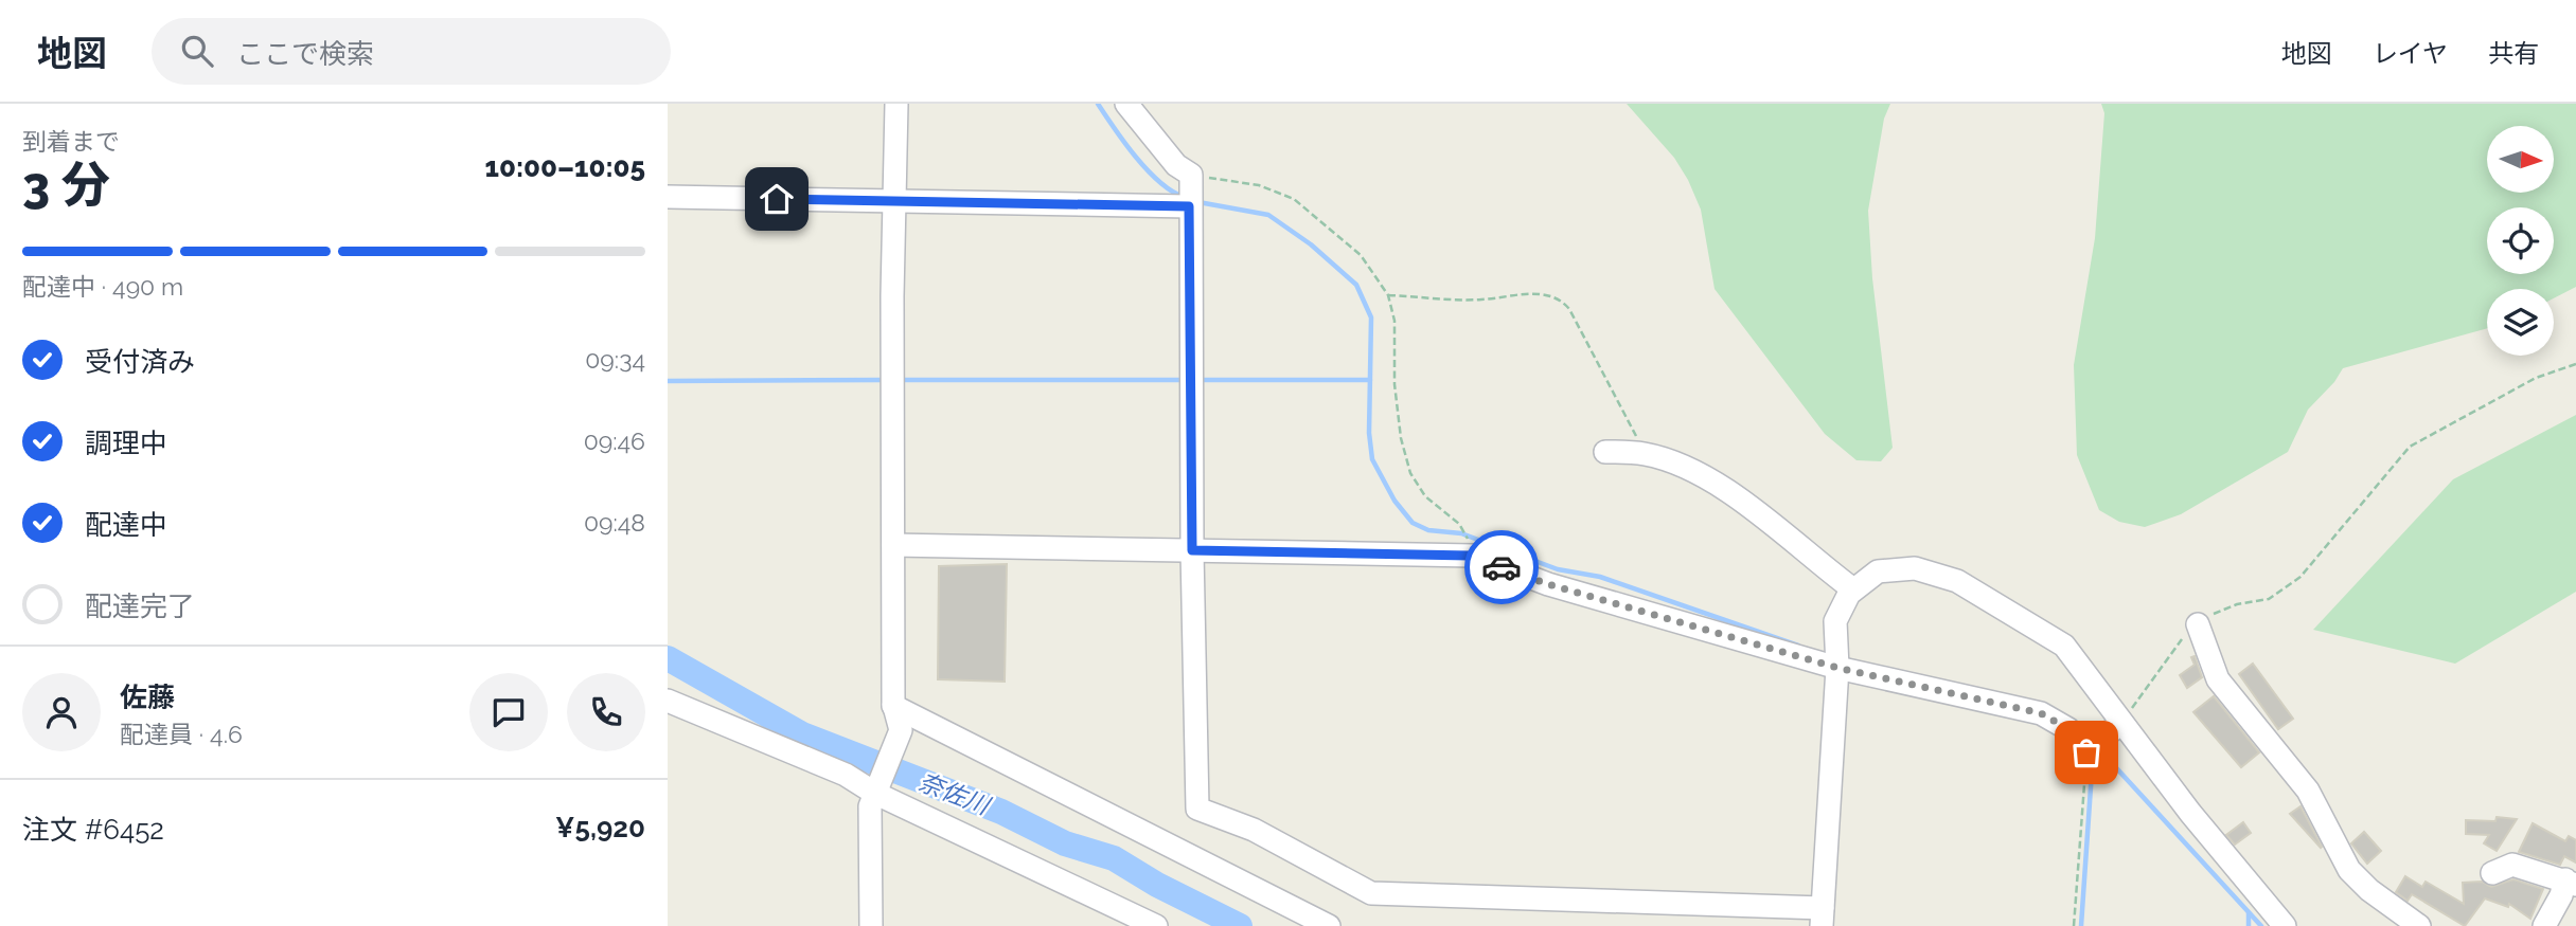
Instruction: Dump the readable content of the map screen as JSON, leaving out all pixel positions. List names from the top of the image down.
{
  "water": ["奈佐川"],
  "north": "right",
  "page": {
    "header": "地図",
    "search": "ここで検索",
    "nav": ["地図", "レイヤ", "共有"],
    "heading": ["3 分", "到着まで", "10:00–10:05"],
    "panel": [
      "佐藤",
      "配達員 · 4.6",
      "注文 #6452",
      "¥5,920"
    ],
    "bar": "配達中 · 490 m",
    "list": [
      ["受付済み", "09:34"],
      ["調理中", "09:46"],
      ["配達中", "09:48"],
      "配達完了"
    ]
  }
}
